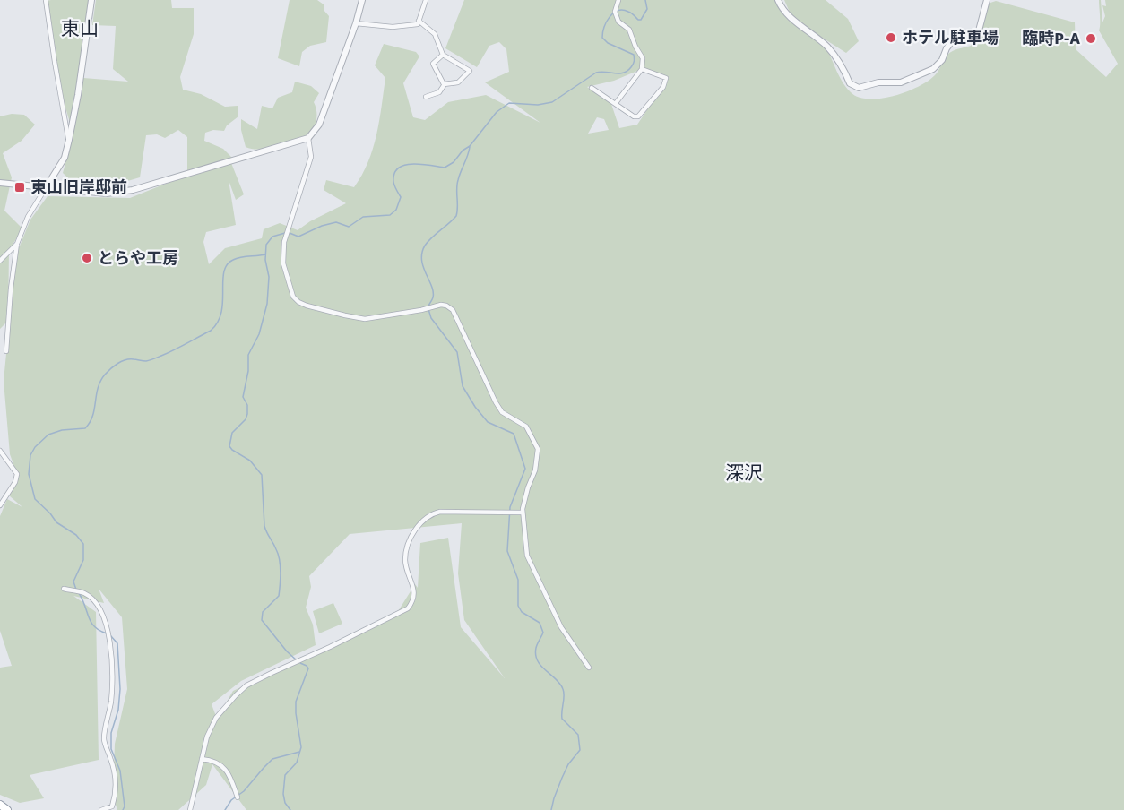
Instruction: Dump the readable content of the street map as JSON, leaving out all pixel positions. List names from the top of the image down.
{
  "districts": ["東山", "深沢"],
  "places": {
    "other": ["ホテル駐車場", "臨時P-A", "とらや工房"],
    "transit": ["東山旧岸邸前"]
  }
}
